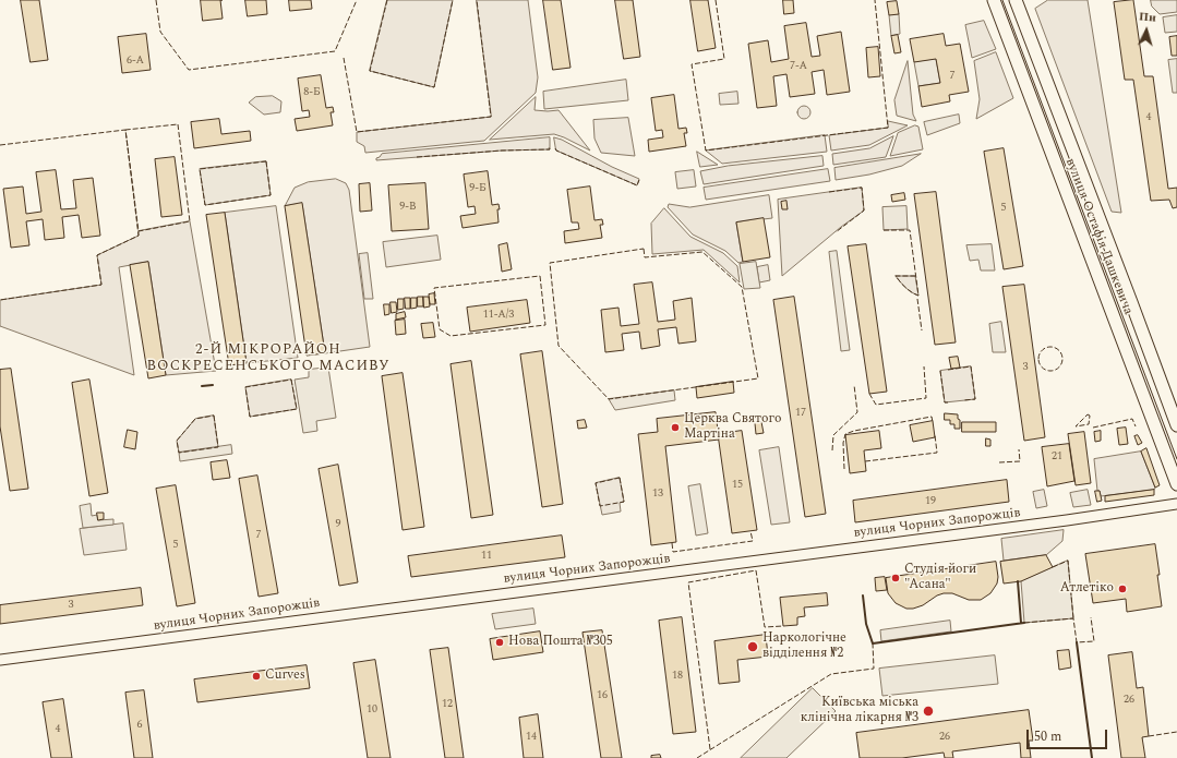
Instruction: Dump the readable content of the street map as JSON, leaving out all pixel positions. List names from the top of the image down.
{
  "streets": {
    "street": ["вулиця Остафія Дашкевича", "вулиця Чорних Запорожців"]
  },
  "districts": ["2-Й МІКРОРАЙОН ВОСКРЕСЕНСЬКОГО МАСИВУ"],
  "places": [
    "Церква Святого Мартіна",
    "Студія йоги \"Асана\"",
    "Атлетіко",
    "Нова Пошта №305",
    "Наркологічне відділення №2",
    "Curves",
    "Київська міська клінічна лікарня №3"
  ],
  "house_numbers": [
    "6-А",
    "7-А",
    "7",
    "8-Б",
    "4",
    "9-Б",
    "9-В",
    "5",
    "11-А/3",
    "3",
    "17",
    "21",
    "15",
    "13",
    "19",
    "9",
    "7",
    "5",
    "11",
    "3",
    "18",
    "16",
    "26",
    "12",
    "10",
    "6",
    "4",
    "14",
    "26"
  ],
  "scale_bar": "50 m",
  "north": "top"
}
